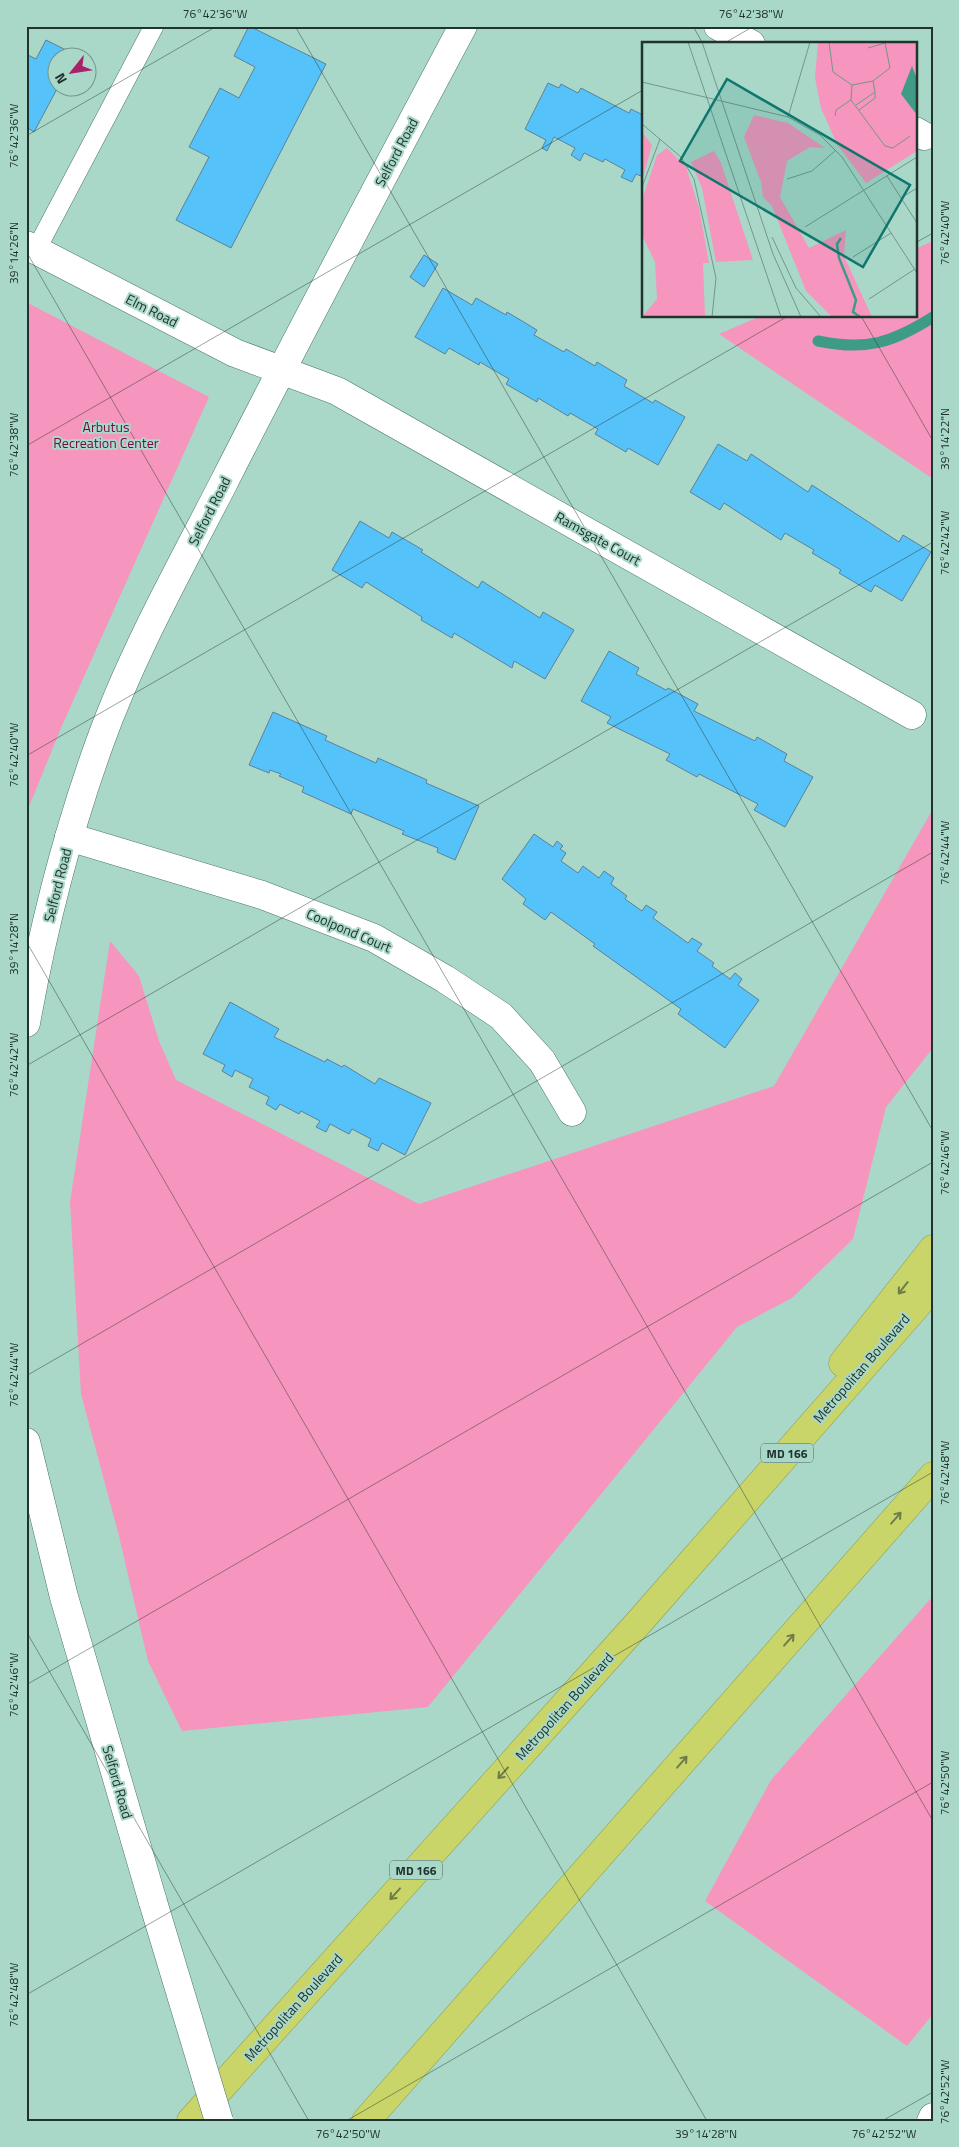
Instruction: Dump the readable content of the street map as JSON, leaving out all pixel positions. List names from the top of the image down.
{
  "streets": {
    "highway": ["Metropolitan Boulevard", "MD 166"],
    "street": [
      "Selford Road",
      "Elm Road",
      "Ramsgate Court",
      "Coolpond Court"
    ]
  },
  "crossings": [
    ["Selford Road", "Elm Road"],
    ["Selford Road", "Ramsgate Court"],
    ["Selford Road", "Coolpond Court"],
    ["Elm Road", "Ramsgate Court"]
  ],
  "parks": ["Arbutus Recreation Center"],
  "north": "bottom left",
  "coordinates": [
    "76°42'36\"W",
    "76°42'38\"W",
    "76°42'40\"W",
    "39°14'26\"N",
    "39°14'22\"N",
    "76°42'42\"W",
    "76°42'44\"W",
    "39°14'28\"N",
    "76°42'46\"W",
    "76°42'48\"W",
    "76°42'50\"W",
    "76°42'52\"W"
  ]
}
